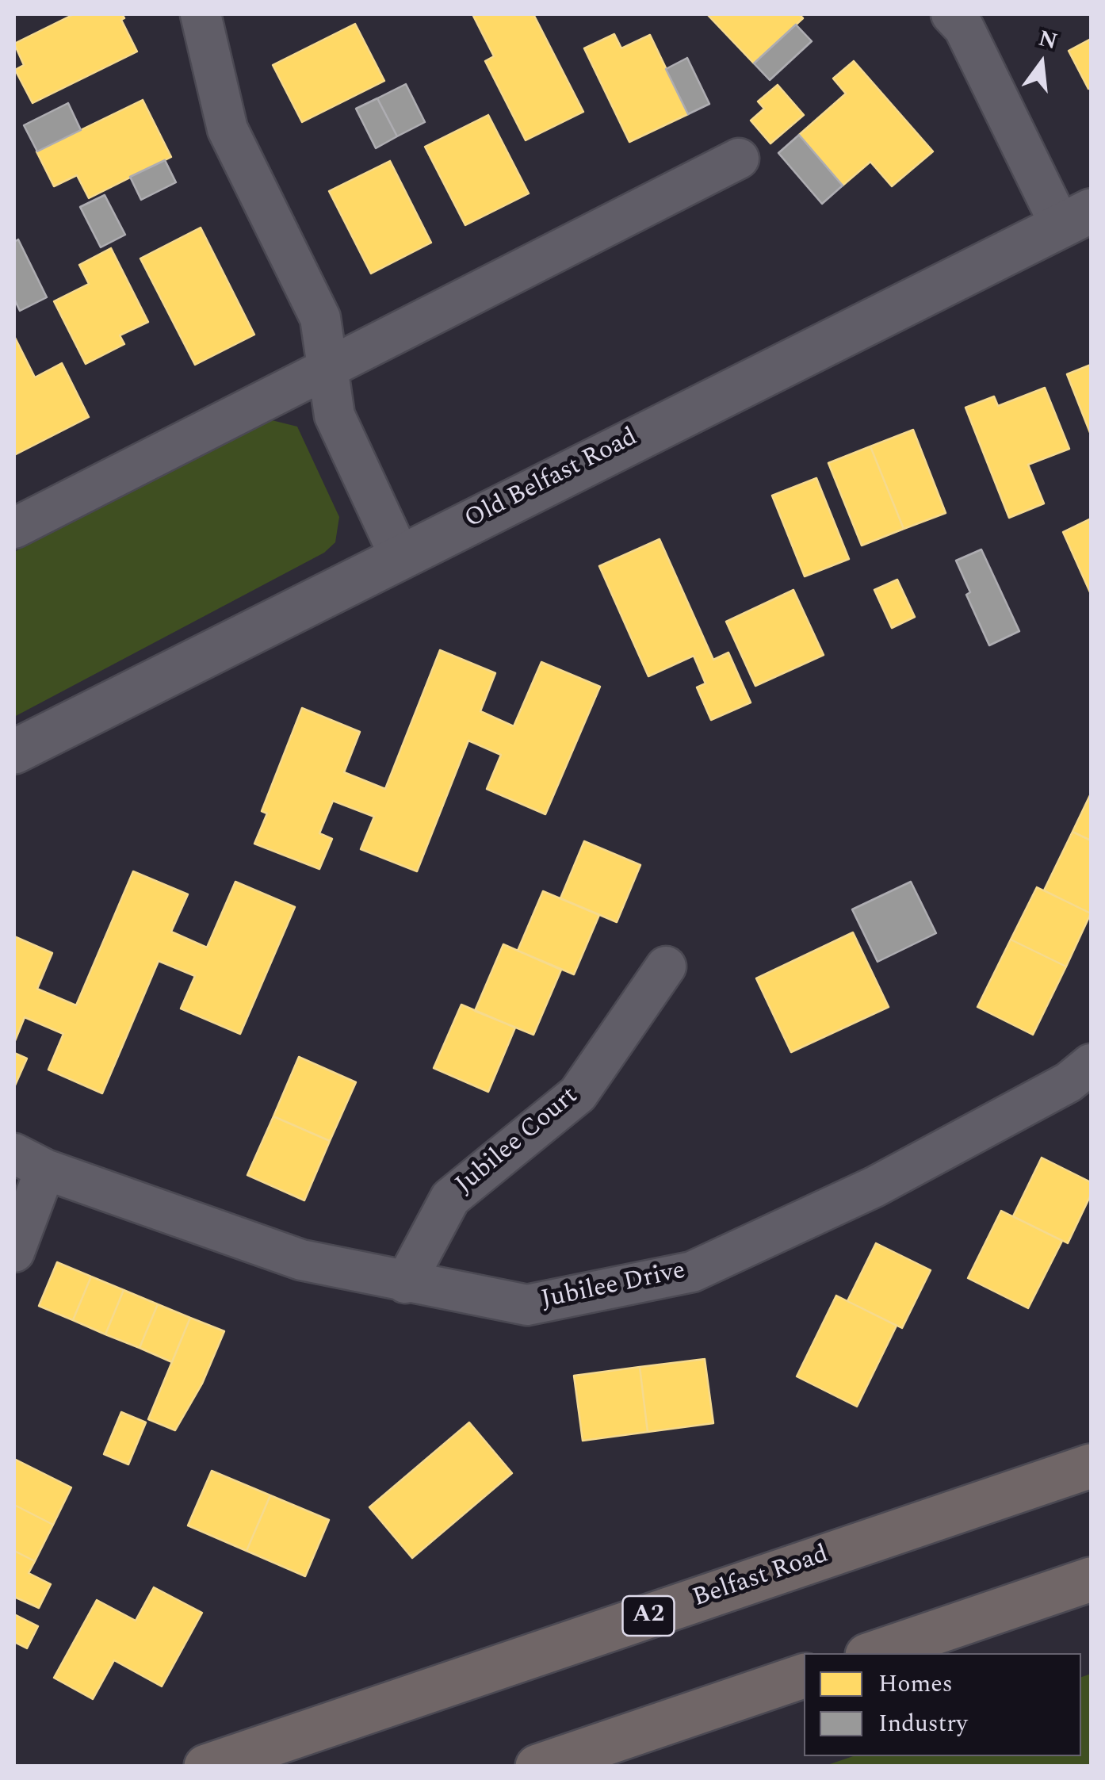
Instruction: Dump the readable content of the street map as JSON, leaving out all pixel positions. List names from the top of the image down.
{
  "streets": {
    "highway": ["Belfast Road", "A2"],
    "street": ["Old Belfast Road", "Jubilee Court", "Jubilee Drive"]
  },
  "crossings": [
    ["Jubilee Court", "Jubilee Drive"]
  ],
  "legend": ["Homes", "Industry"],
  "north": "top"
}
